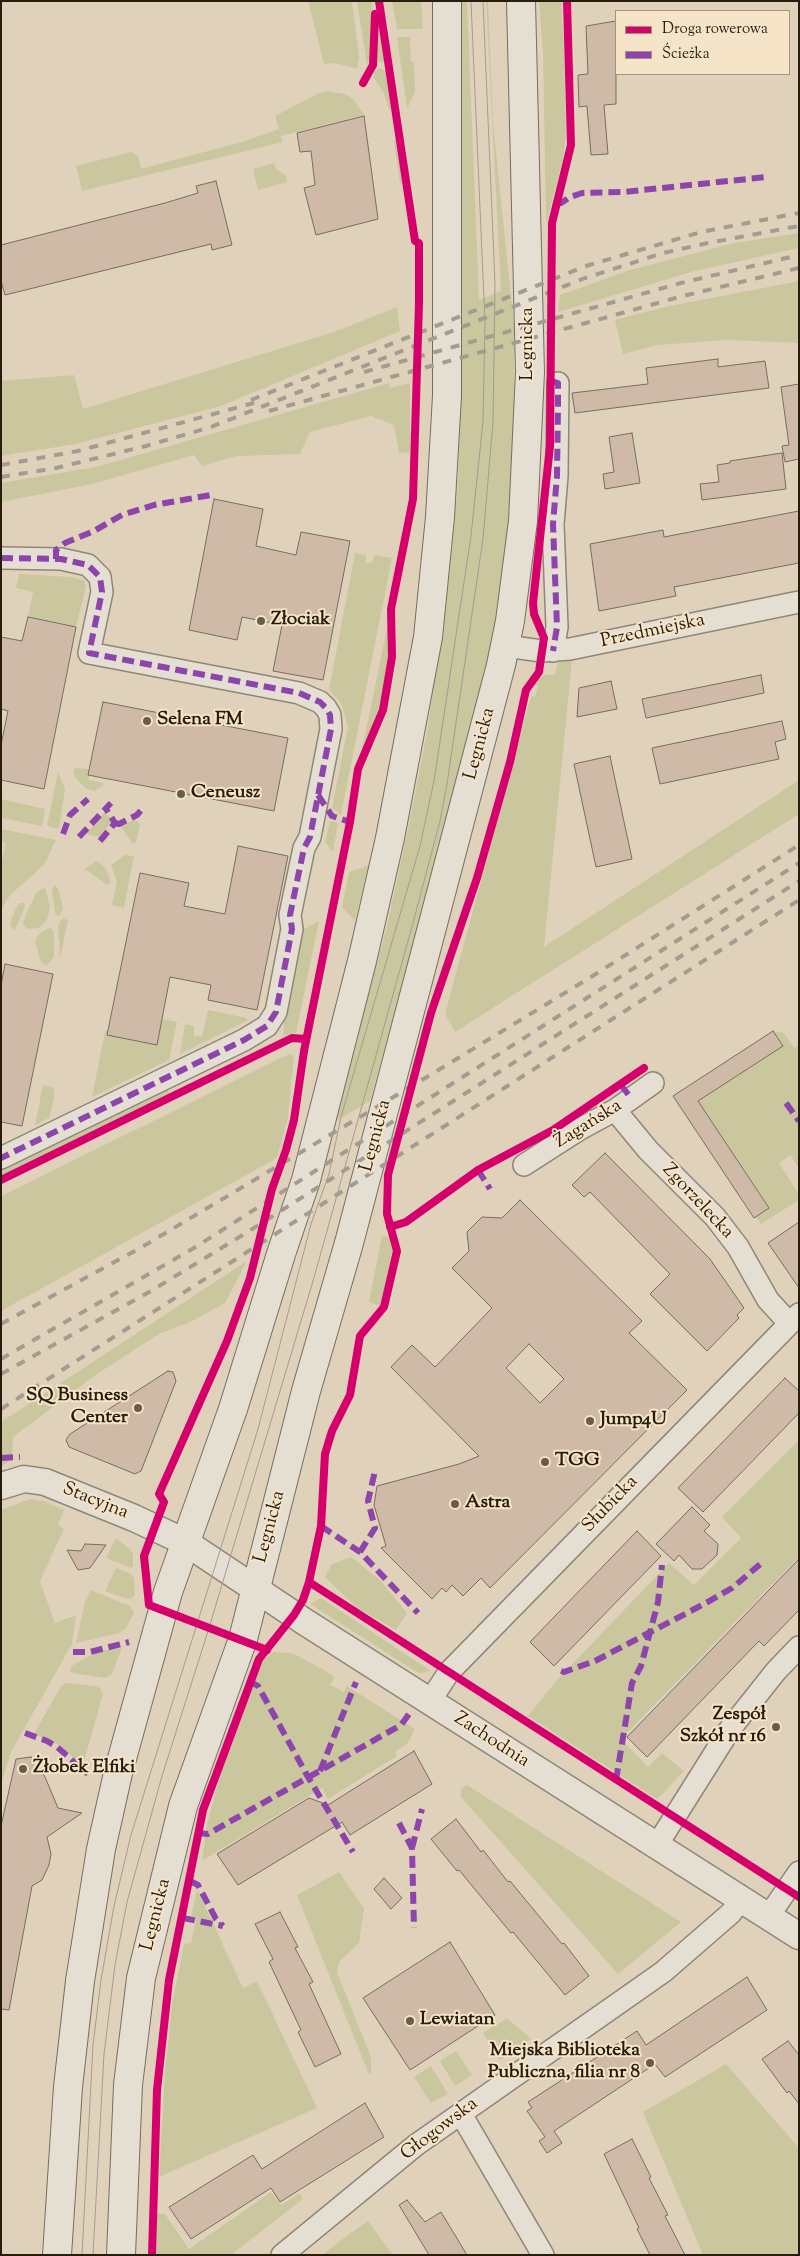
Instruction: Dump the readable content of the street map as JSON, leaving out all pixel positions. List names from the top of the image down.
{
  "streets": {
    "main road": ["Legnicka"],
    "street": [
      "Przedmiejska",
      "Żagańska",
      "Zgorzelecka",
      "Stacyjna",
      "Słubicka",
      "Zachodnia",
      "Głogowska"
    ]
  },
  "crossings": [
    ["Legnicka", "Przedmiejska"],
    ["Legnicka", "Zachodnia"],
    ["Żagańska", "Zgorzelecka"],
    ["Zgorzelecka", "Słubicka"],
    ["Stacyjna", "Zachodnia"],
    ["Słubicka", "Zachodnia"],
    ["Zachodnia", "Głogowska"]
  ],
  "places": [
    "Złociak",
    "Selena FM",
    "Ceneusz",
    "SQ Business Center",
    "Jump4U",
    "TGG",
    "Astra",
    "Zespół Szkół nr 16",
    "Żłobek Elfiki",
    "Lewiatan",
    "Miejska Biblioteka Publiczna, filia nr 8"
  ],
  "legend": ["Droga rowerowa", "Ścieżka"]
}
